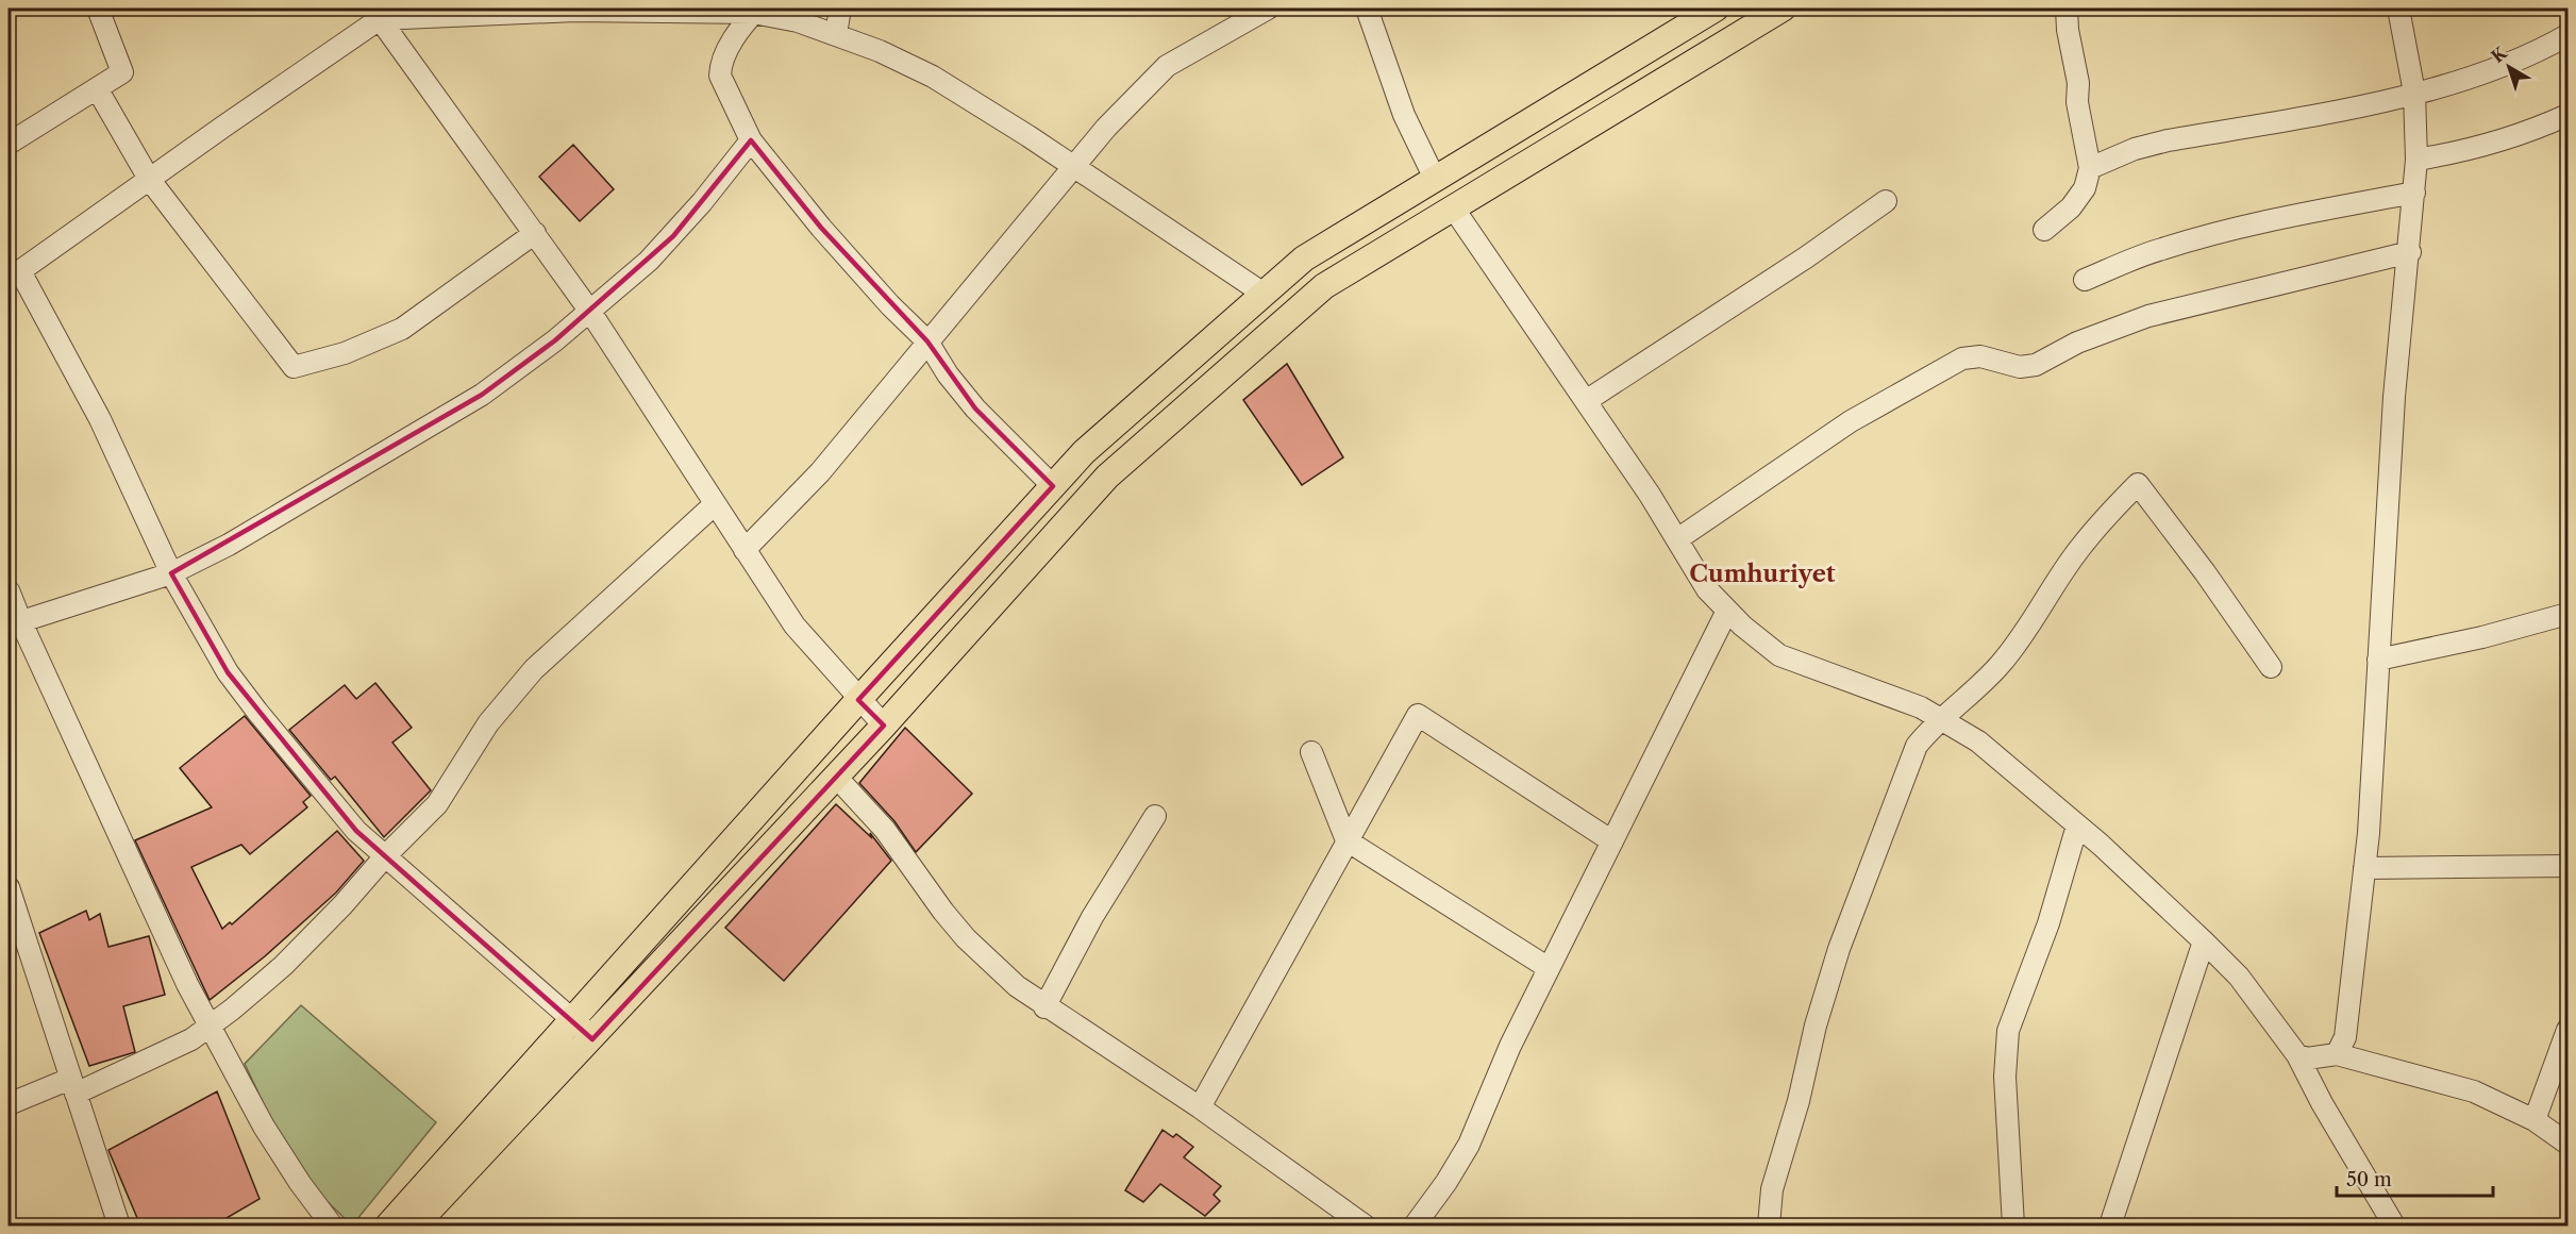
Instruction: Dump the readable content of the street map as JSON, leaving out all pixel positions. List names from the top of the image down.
{
  "districts": ["Cumhuriyet"],
  "scale_bar": "50 m",
  "north": "top left"
}
